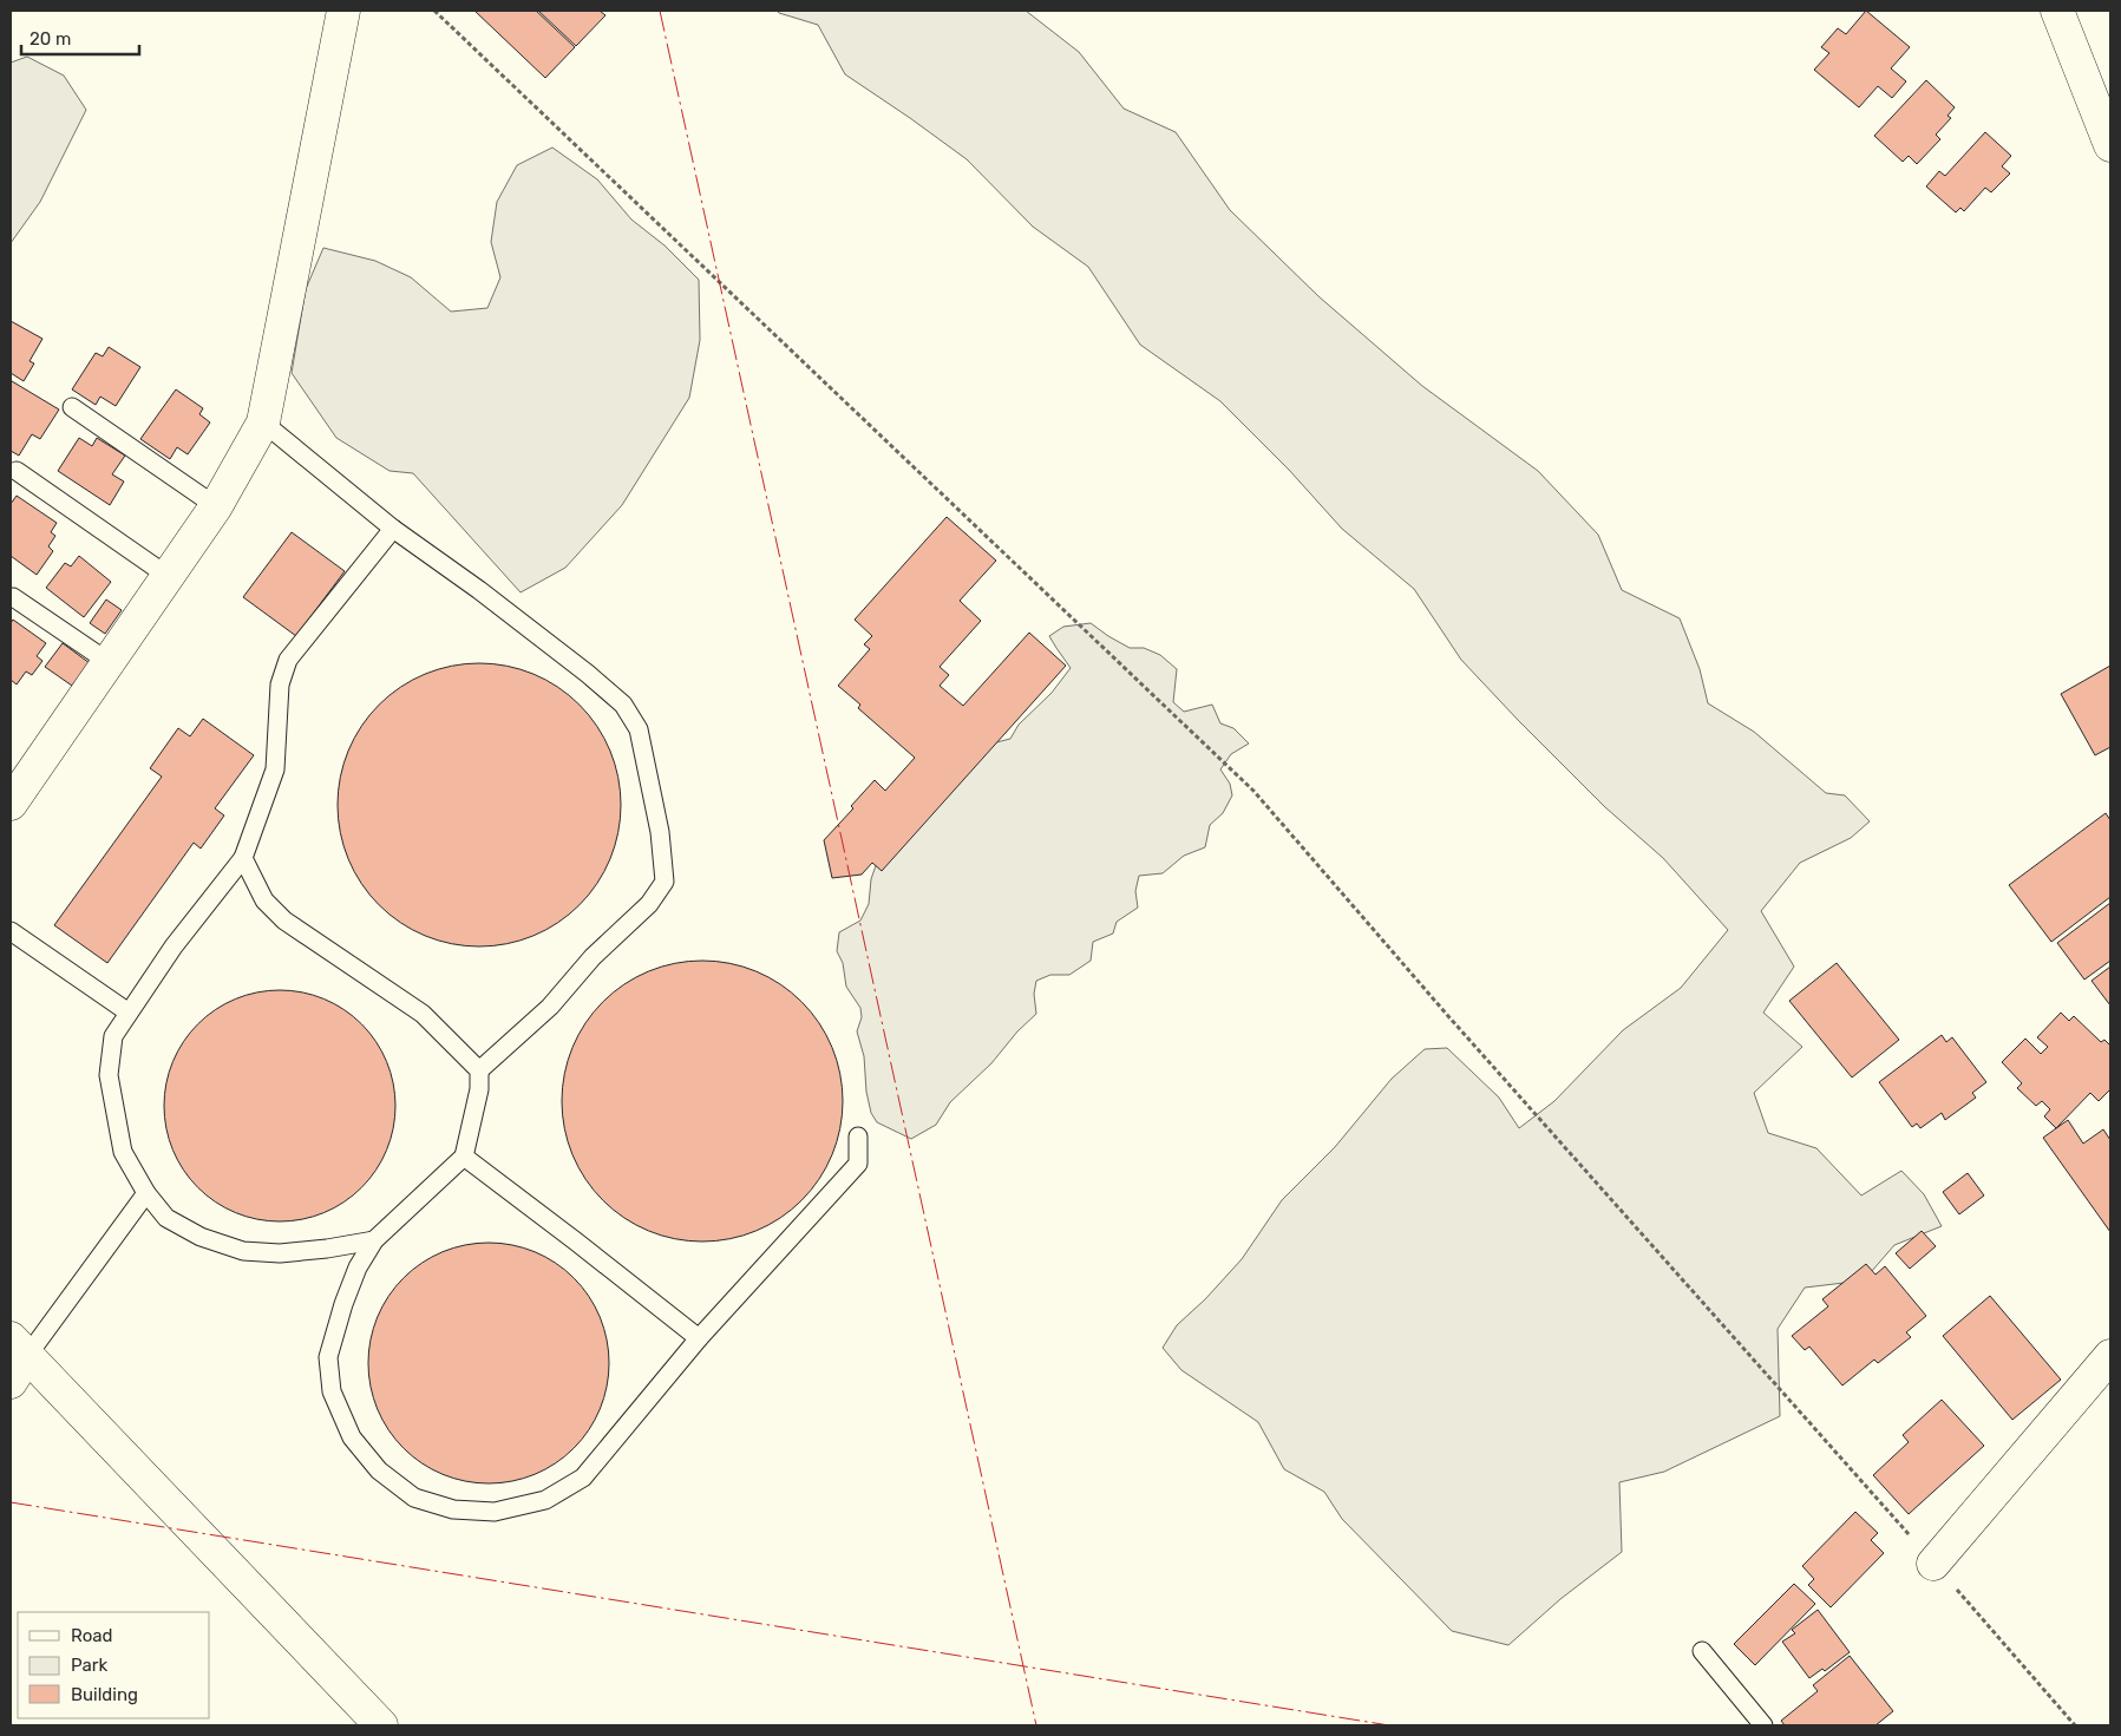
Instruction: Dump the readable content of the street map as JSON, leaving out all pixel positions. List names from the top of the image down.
{
  "legend": ["Road", "Park", "Building"],
  "scale_bar": "20 m"
}
